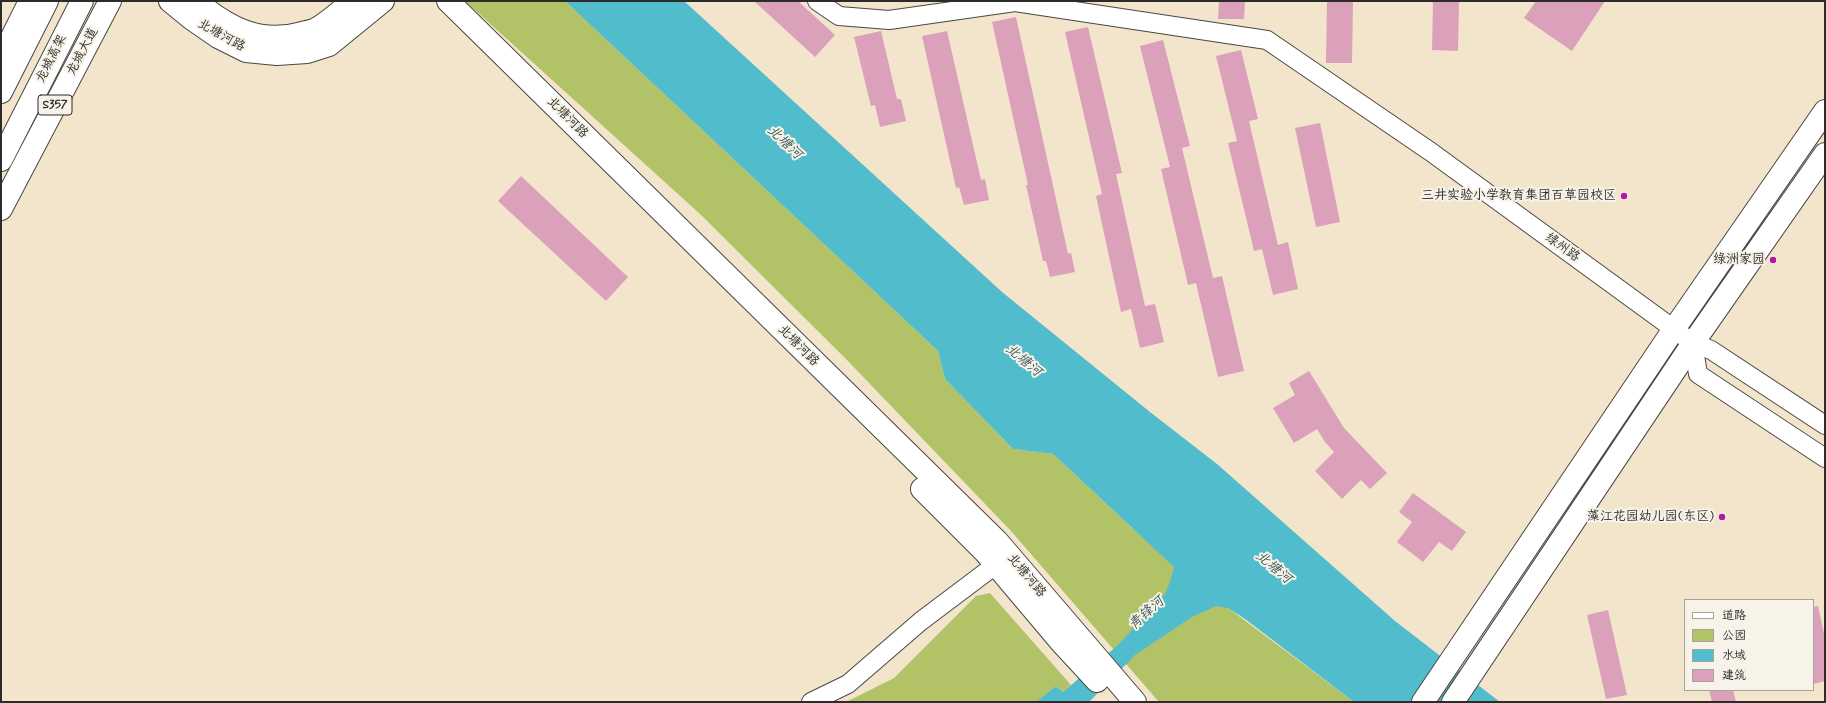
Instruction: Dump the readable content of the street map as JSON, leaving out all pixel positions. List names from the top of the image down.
{
  "streets": {
    "main road": [
      "北塘河路",
      "龙城大道",
      "龙城高架",
      "S357"
    ],
    "street": ["绿州路"]
  },
  "water": ["北塘河", "青锋河"],
  "places": ["三井实验小学教育集团百草园校区", "绿洲家园", "藻江花园幼儿园(东区)"],
  "legend": [
    "道路",
    "公园",
    "水域",
    "建筑"
  ]
}
